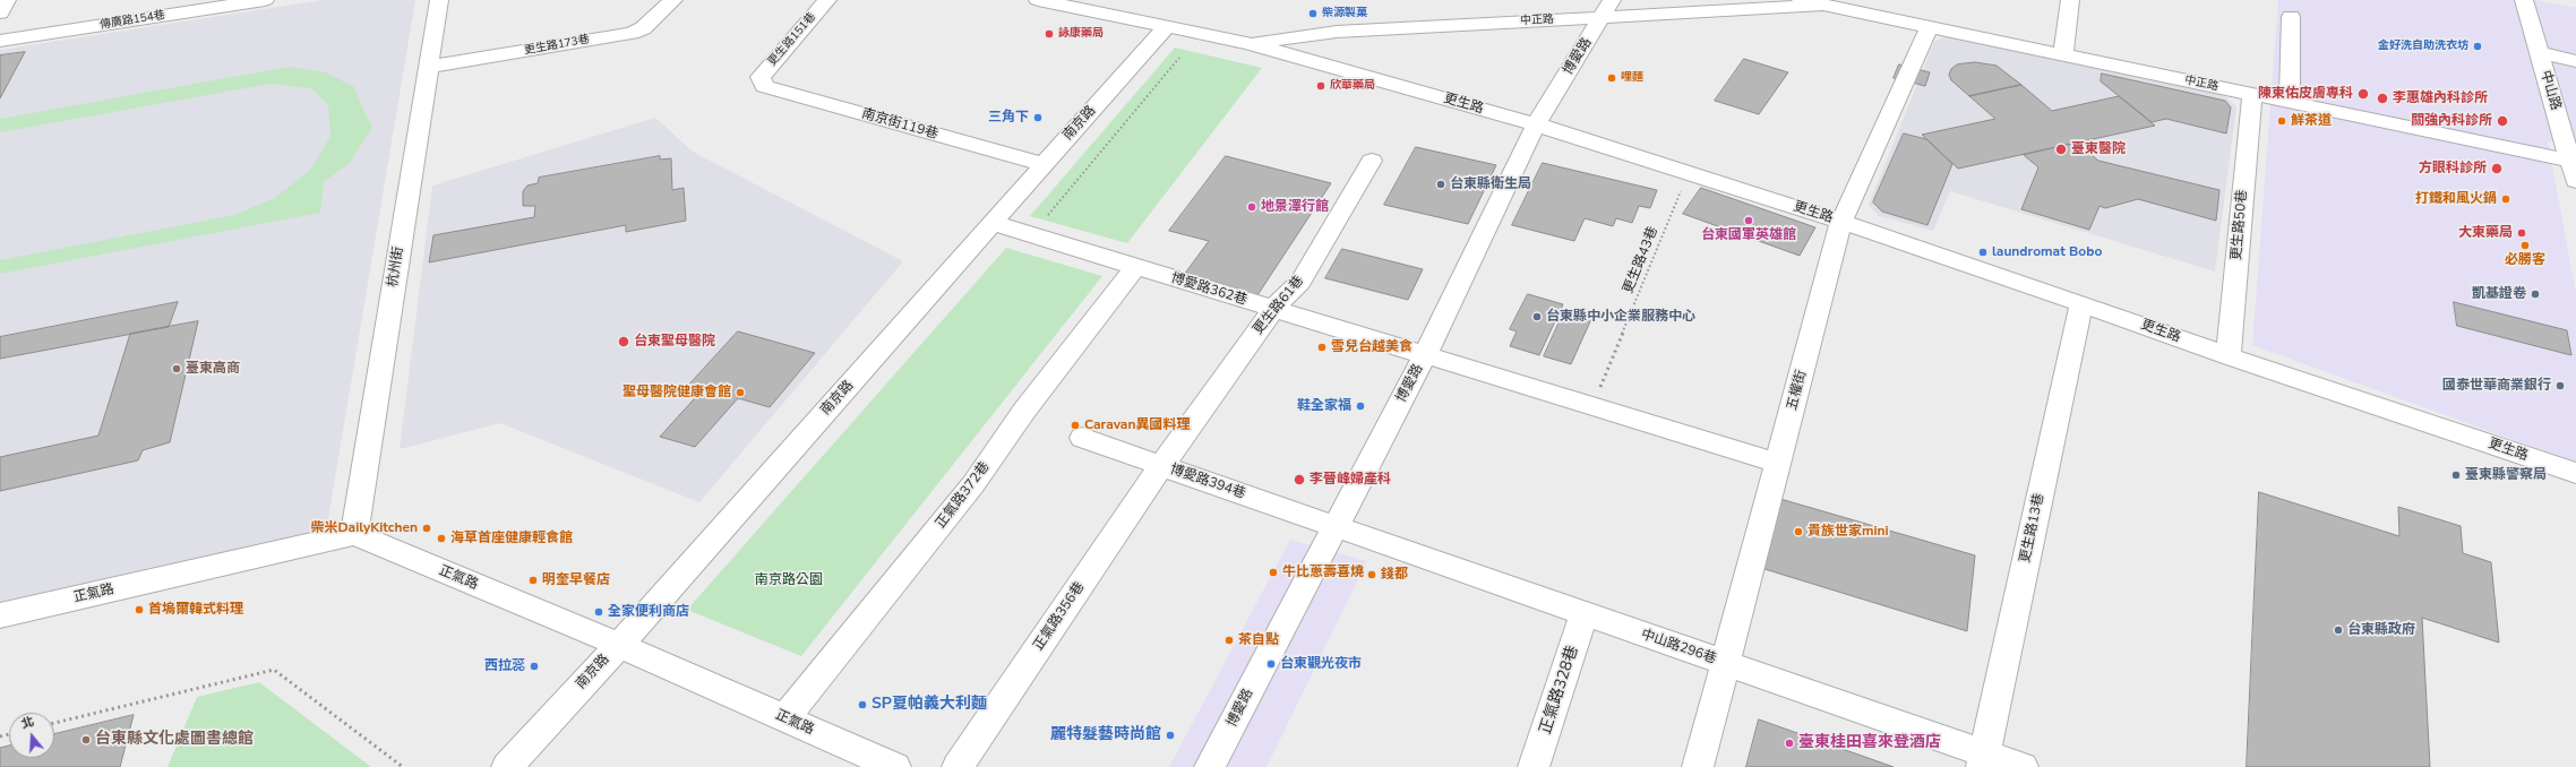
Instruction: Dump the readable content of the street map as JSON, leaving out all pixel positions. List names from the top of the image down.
{
  "streets": {
    "street": [
      "傳廣路154巷",
      "中正路",
      "更生路151巷",
      "更生路173巷",
      "博愛路",
      "中山路",
      "更生路",
      "南京路",
      "南京街119巷",
      "更生路50巷",
      "杭州街",
      "博愛路362巷",
      "更生路61巷",
      "五權街",
      "博愛路394巷",
      "正氣路372巷",
      "更生路13巷",
      "正氣路",
      "正氣路356巷",
      "中山路296巷",
      "正氣路328巷"
    ],
    "path": ["更生路43巷"]
  },
  "crossings": [
    ["中正路", "博愛路"],
    ["中正路", "中山路"],
    ["中正路", "更生路"],
    ["中正路", "更生路50巷"],
    ["中正路", "五權街"],
    ["更生路151巷", "南京街119巷"],
    ["更生路173巷", "杭州街"],
    ["博愛路", "更生路"],
    ["博愛路", "博愛路362巷"],
    ["博愛路", "博愛路394巷"],
    ["博愛路", "中山路296巷"],
    ["更生路", "南京路"],
    ["更生路", "更生路50巷"],
    ["更生路", "更生路43巷"],
    ["更生路", "五權街"],
    ["更生路", "更生路13巷"],
    ["南京路", "南京街119巷"],
    ["南京路", "博愛路362巷"],
    ["南京路", "正氣路"],
    ["更生路43巷", "博愛路362巷"],
    ["杭州街", "正氣路"],
    ["博愛路362巷", "更生路61巷"],
    ["博愛路362巷", "五權街"],
    ["博愛路362巷", "正氣路372巷"],
    ["更生路61巷", "博愛路394巷"],
    ["更生路61巷", "正氣路356巷"],
    ["五權街", "中山路296巷"],
    ["博愛路394巷", "正氣路356巷"],
    ["博愛路394巷", "中山路296巷"],
    ["正氣路372巷", "正氣路"],
    ["更生路13巷", "中山路296巷"],
    ["中山路296巷", "正氣路328巷"]
  ],
  "parks": ["南京路公園"],
  "places": [
    "柴源製菓",
    "詠康藥局",
    "金好洗自助洗衣坊",
    "哩麵",
    "欣華藥局",
    "陳東佑皮膚專科",
    "李惠雄內科診所",
    "三角下",
    "鮮茶道",
    "關強內科診所",
    "臺東醫院",
    "方眼科診所",
    "台東縣衛生局",
    "打鐵和風火鍋",
    "地景澤行館",
    "台東國軍英雄館",
    "大東藥局",
    "必勝客",
    "laundromat Bobo",
    "凱基證卷",
    "台東縣中小企業服務中心",
    "台東聖母醫院",
    "雪兒台越美食",
    "臺東高商",
    "國泰世華商業銀行",
    "聖母醫院健康會館",
    "鞋全家福",
    "Caravan異國料理",
    "臺東縣警察局",
    "李晉峰婦產科",
    "柴米DailyKitchen",
    "貴族世家mini",
    "海草首座健康輕食館",
    "牛比蔥壽喜燒",
    "錢都",
    "明奎早餐店",
    "首塢爾韓式料理",
    "全家便利商店",
    "台東縣政府",
    "茶自點",
    "台東觀光夜市",
    "西拉蕊",
    "SP夏帕義大利麵",
    "麗特髮藝時尚館",
    "台東縣文化處圖書總館",
    "臺東桂田喜來登酒店"
  ],
  "north": "top"
}
